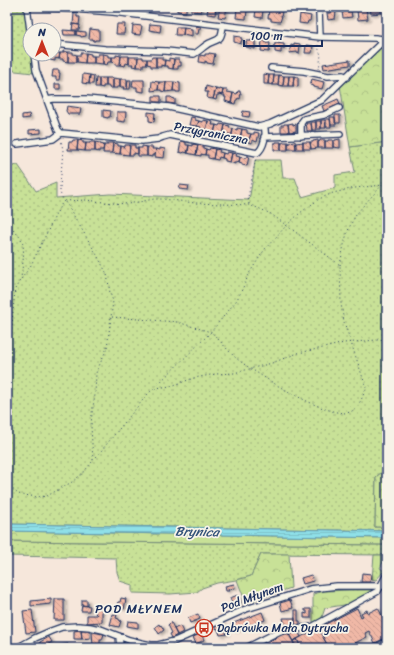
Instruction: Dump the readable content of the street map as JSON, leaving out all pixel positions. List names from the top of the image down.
{
  "streets": {
    "street": ["Przygraniczna", "Pod Młynem"]
  },
  "districts": ["POD MŁYNEM"],
  "water": ["Brynica"],
  "places": {
    "bus stop": ["Dąbrówka Mała Dytrycha"]
  },
  "scale_bar": "100 m",
  "north": "top"
}
